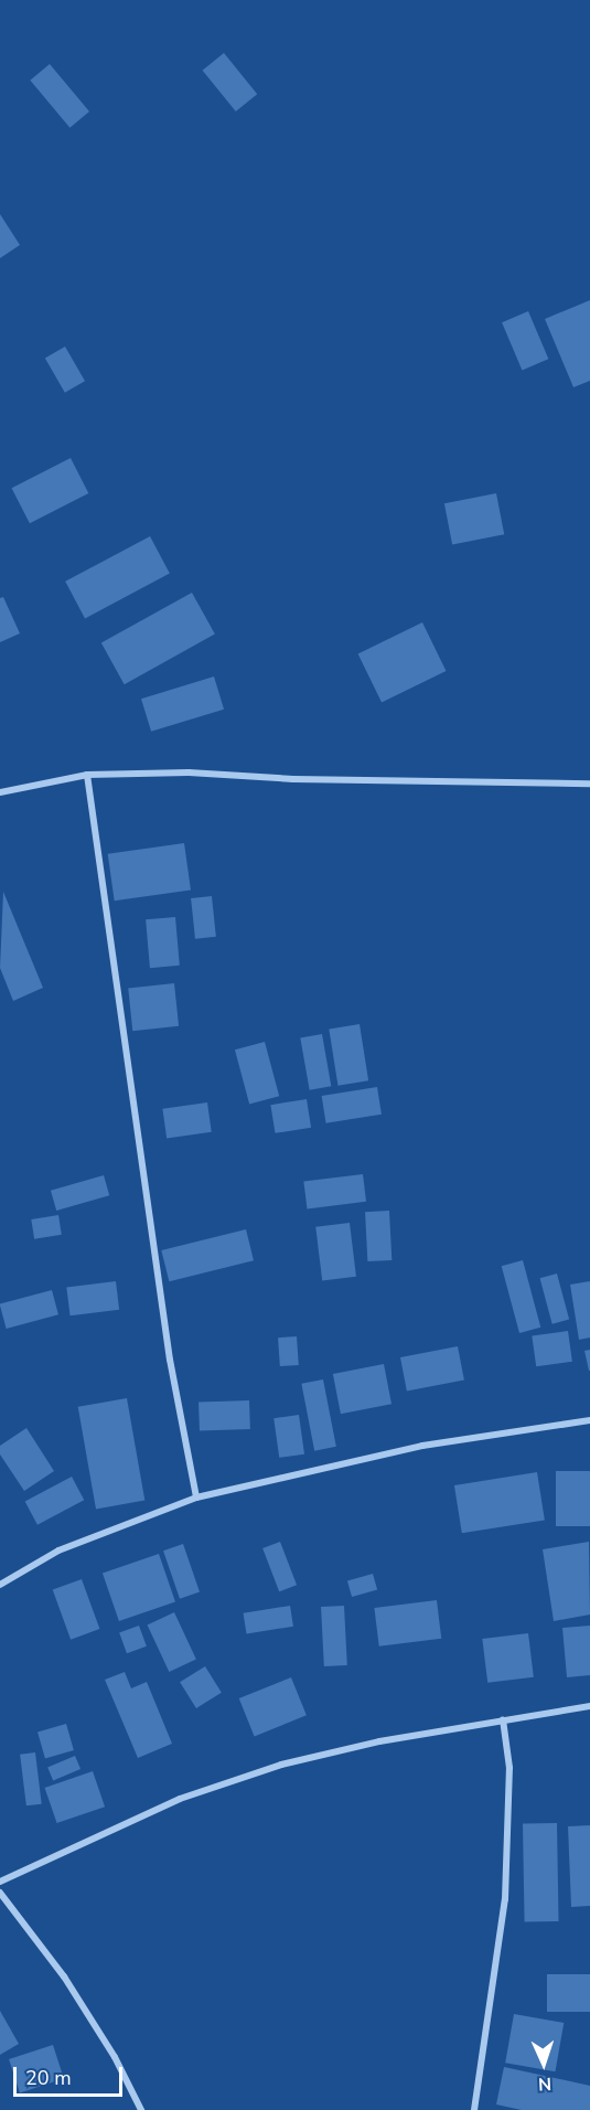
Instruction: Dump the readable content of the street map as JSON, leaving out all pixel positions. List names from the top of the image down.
{
  "scale_bar": "20 m",
  "north": "bottom"
}
